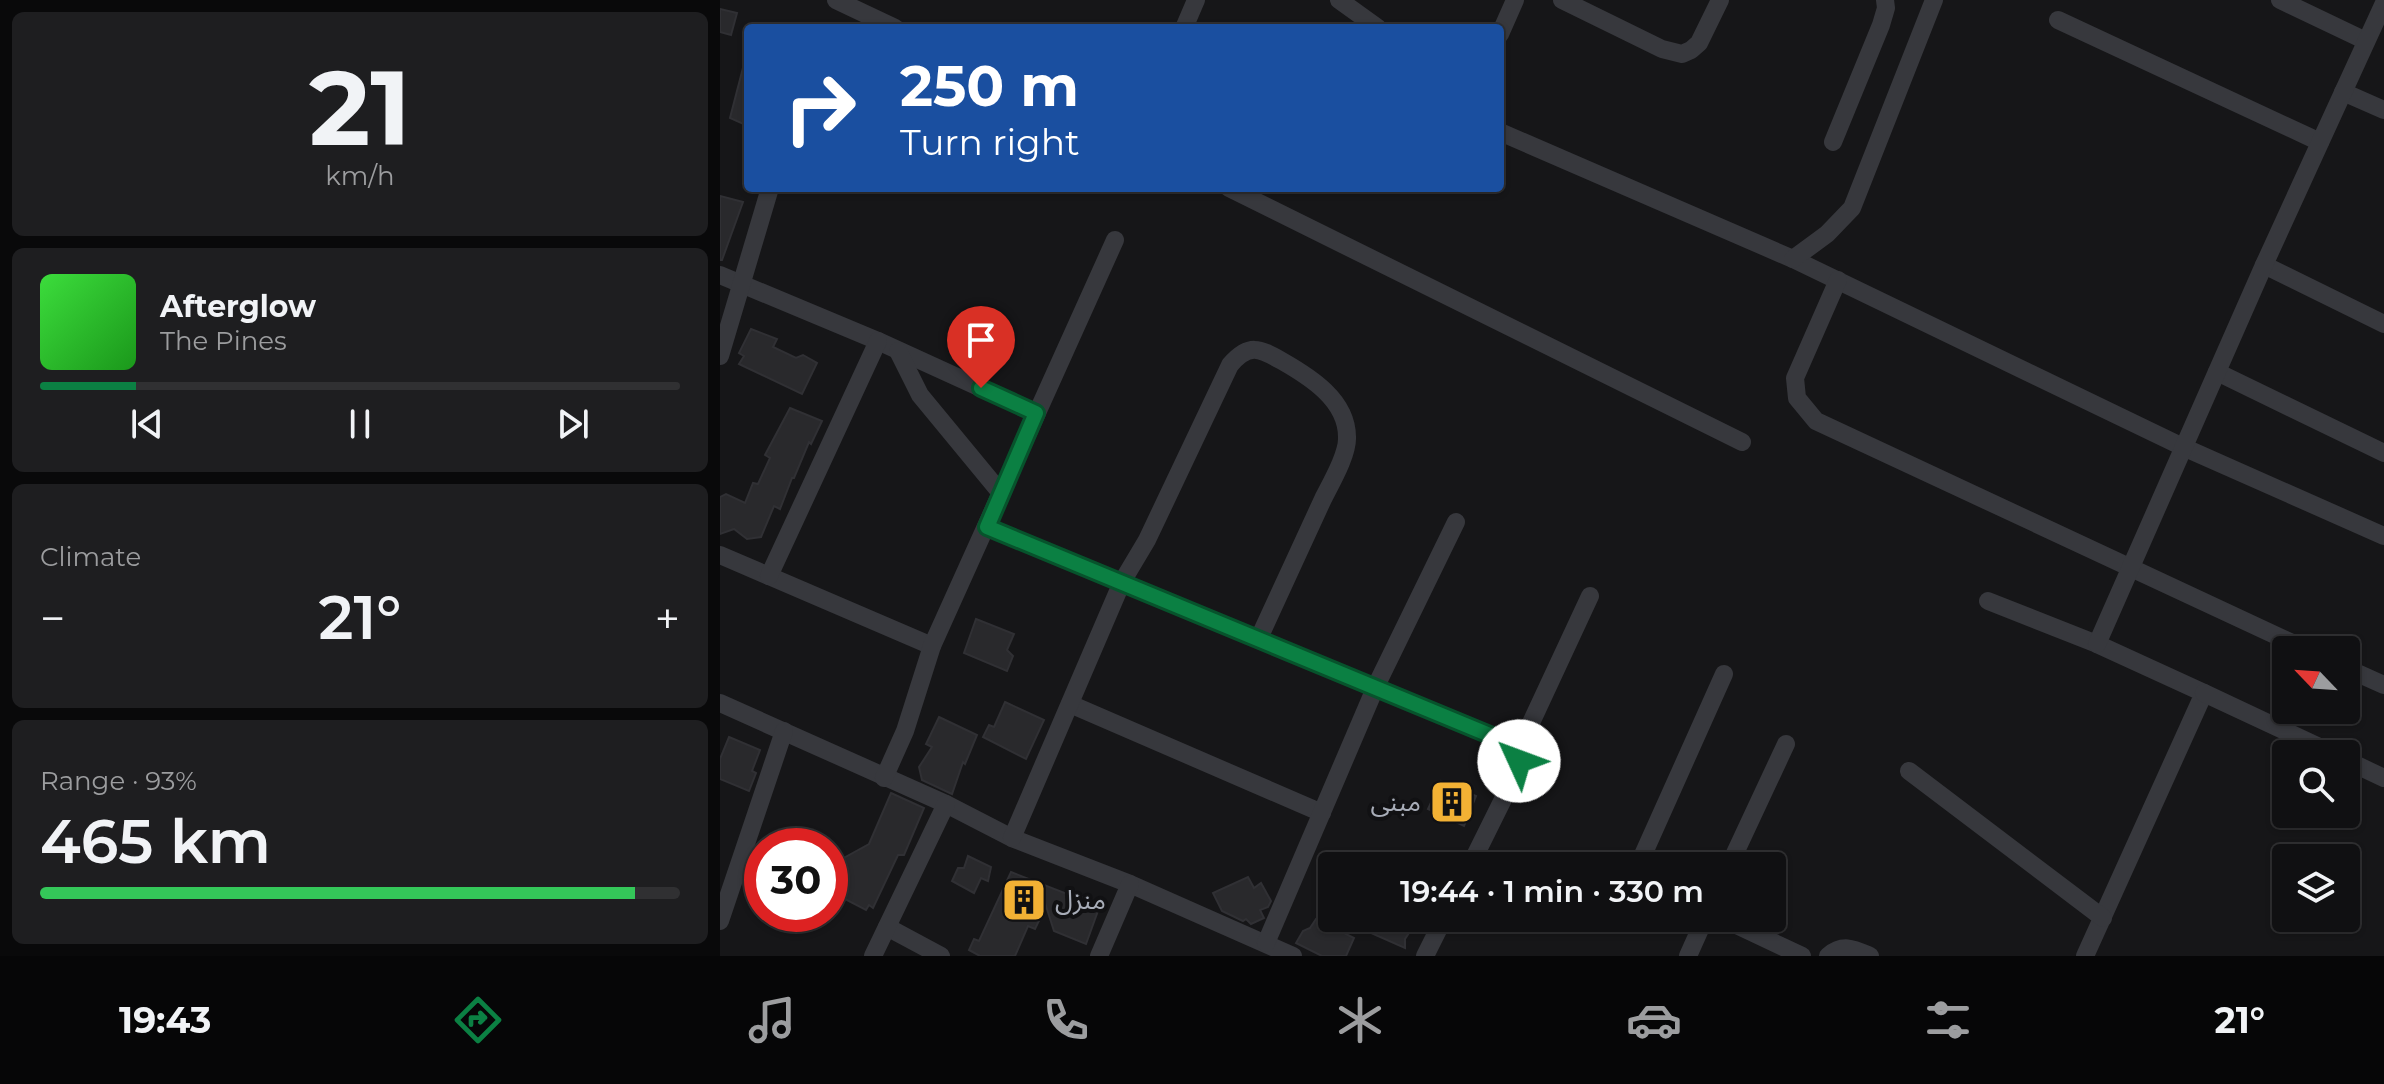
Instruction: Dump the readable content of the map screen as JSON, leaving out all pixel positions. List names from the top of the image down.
{
  "places": {
    "building": ["مبنى", "منزل"]
  },
  "north": "top left",
  "page": {
    "tile": [
      ["21", "km/h"],
      "Climate",
      ["Range · 93%", "465 km"]
    ],
    "turn": ["250 m", "Turn right"],
    "song": ["Afterglow", "The Pines"],
    "heat": ["−", "21°", "+"],
    "limit": "30",
    "trip": "19:44 · 1 min · 330 m",
    "tabs": ["19:43", "21°"]
  }
}
